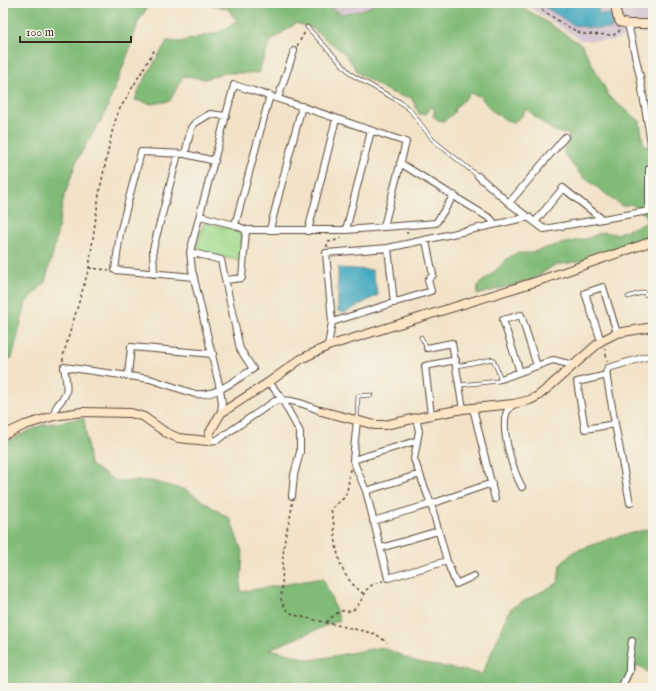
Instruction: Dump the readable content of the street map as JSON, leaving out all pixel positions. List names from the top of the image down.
{
  "scale_bar": "100 m"
}
